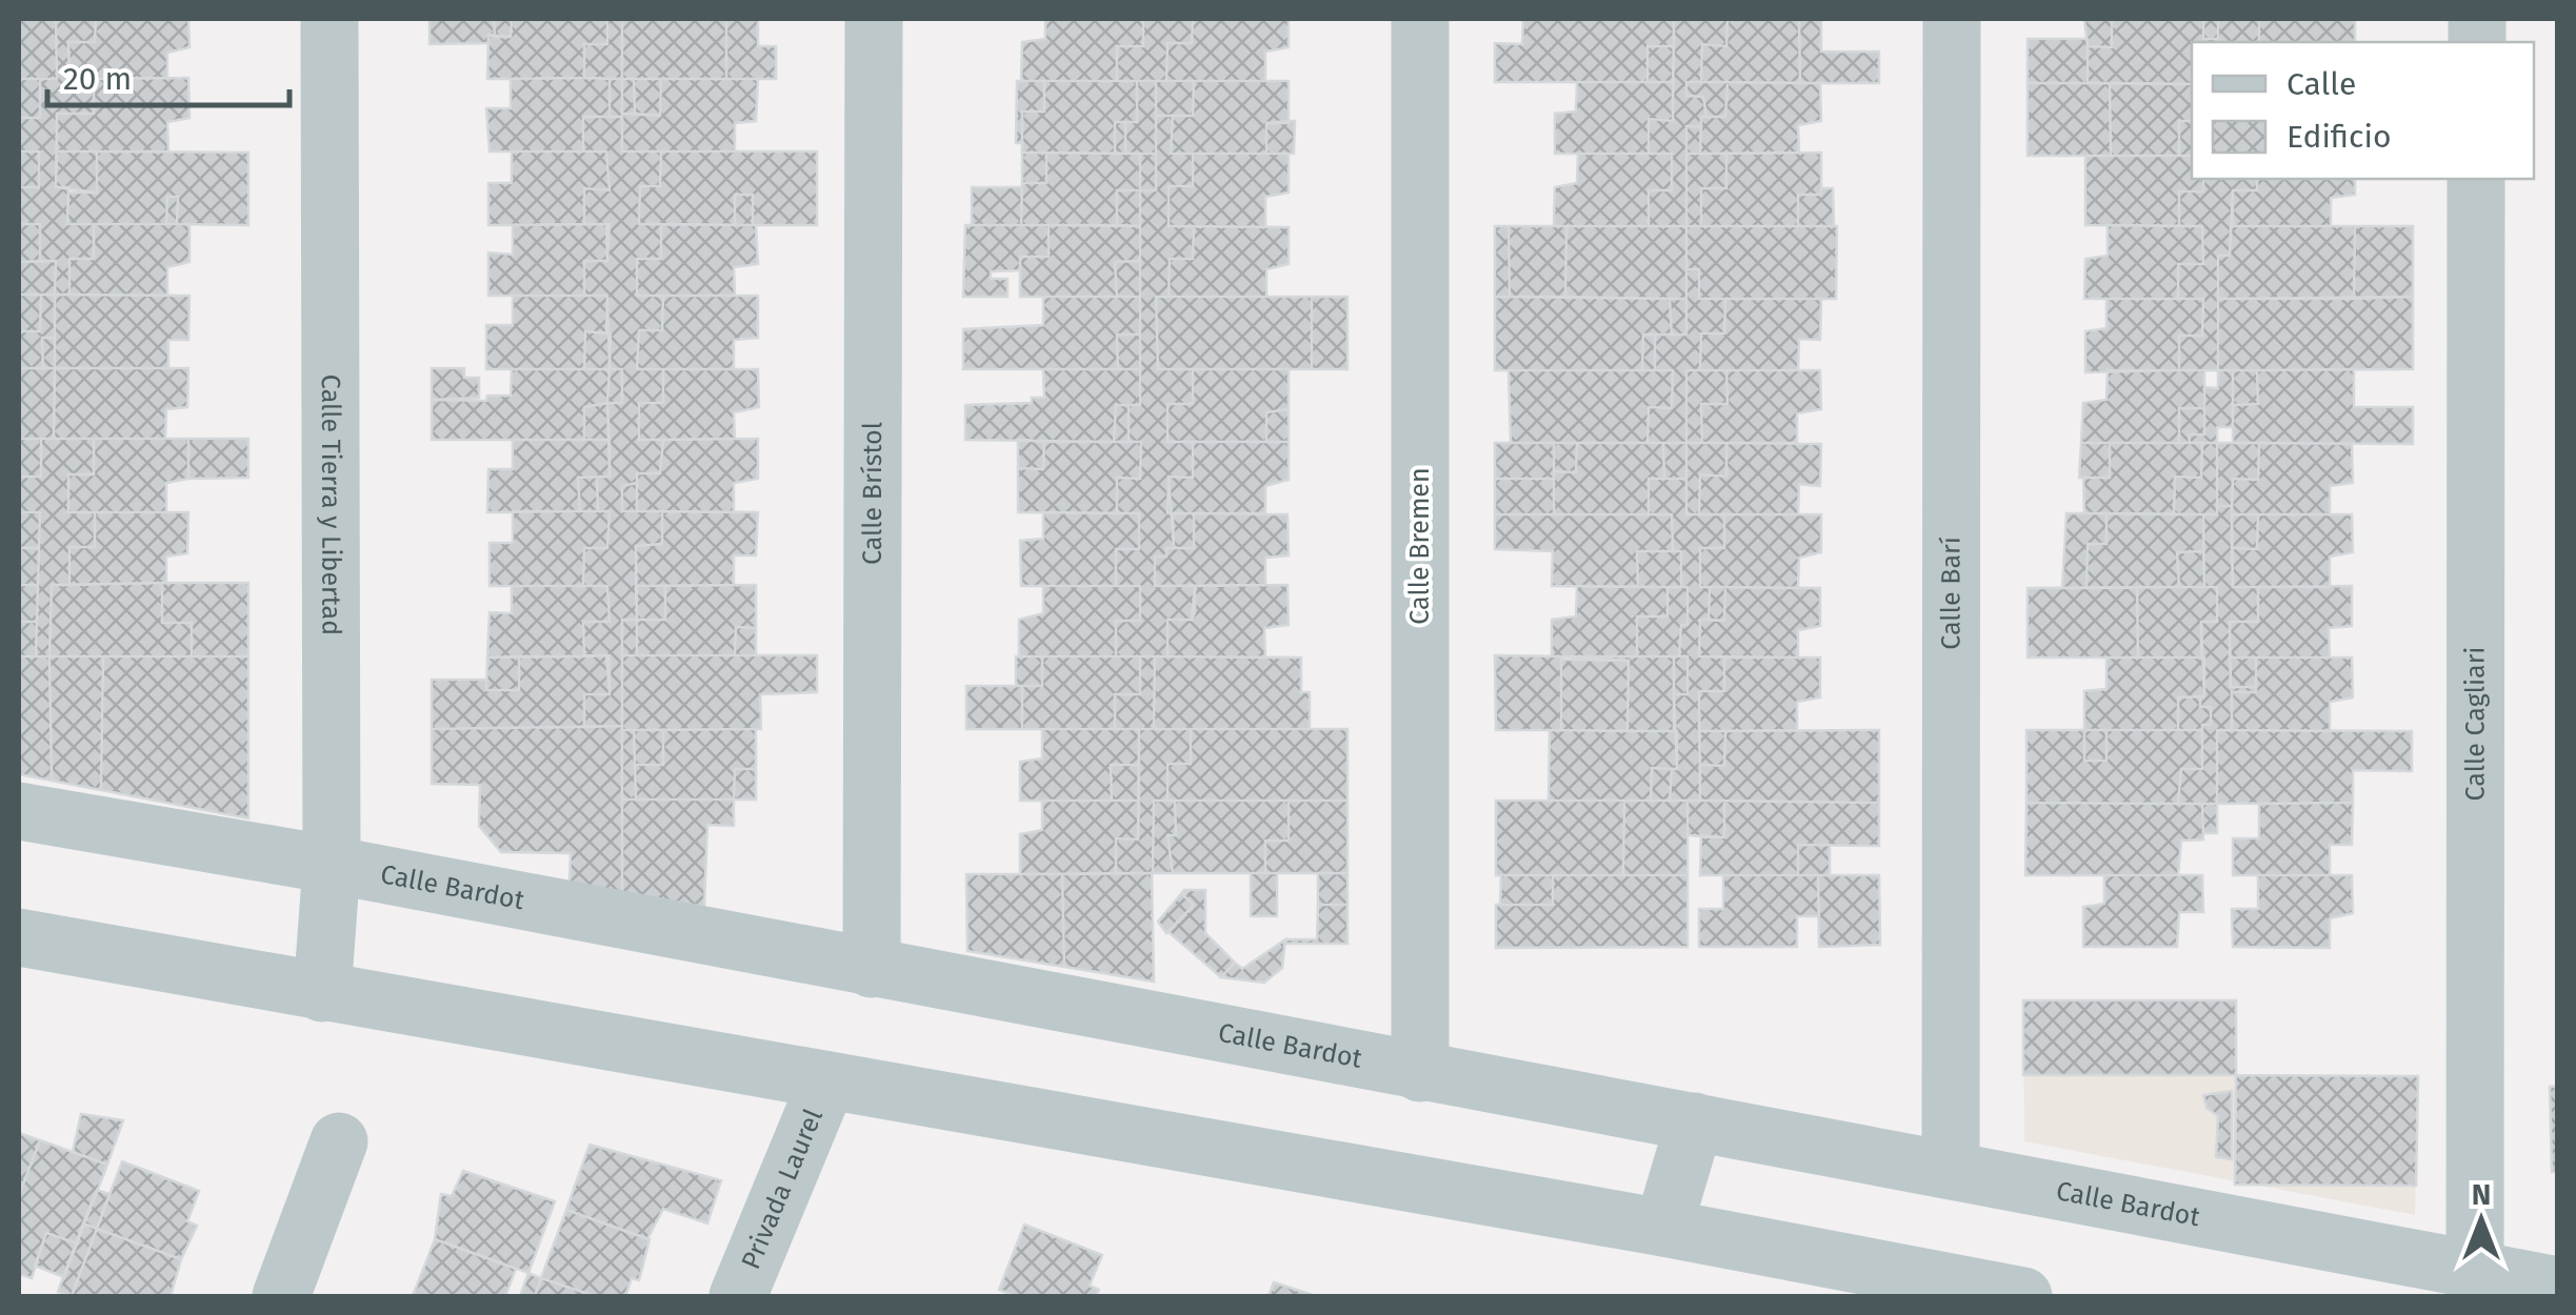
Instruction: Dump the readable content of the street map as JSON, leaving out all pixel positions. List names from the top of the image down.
{
  "streets": {
    "street": [
      "Calle Brístol",
      "Calle Tierra y Libertad",
      "Calle Bremen",
      "Calle Barí",
      "Calle Cagliari",
      "Calle Bardot",
      "Privada Laurel"
    ]
  },
  "crossings": [
    ["Calle Brístol", "Calle Bardot"],
    ["Calle Tierra y Libertad", "Calle Bardot"],
    ["Calle Bremen", "Calle Bardot"],
    ["Calle Barí", "Calle Bardot"],
    ["Calle Cagliari", "Calle Bardot"]
  ],
  "legend": ["Calle", "Edificio"],
  "scale_bar": "20 m",
  "north": "top"
}
